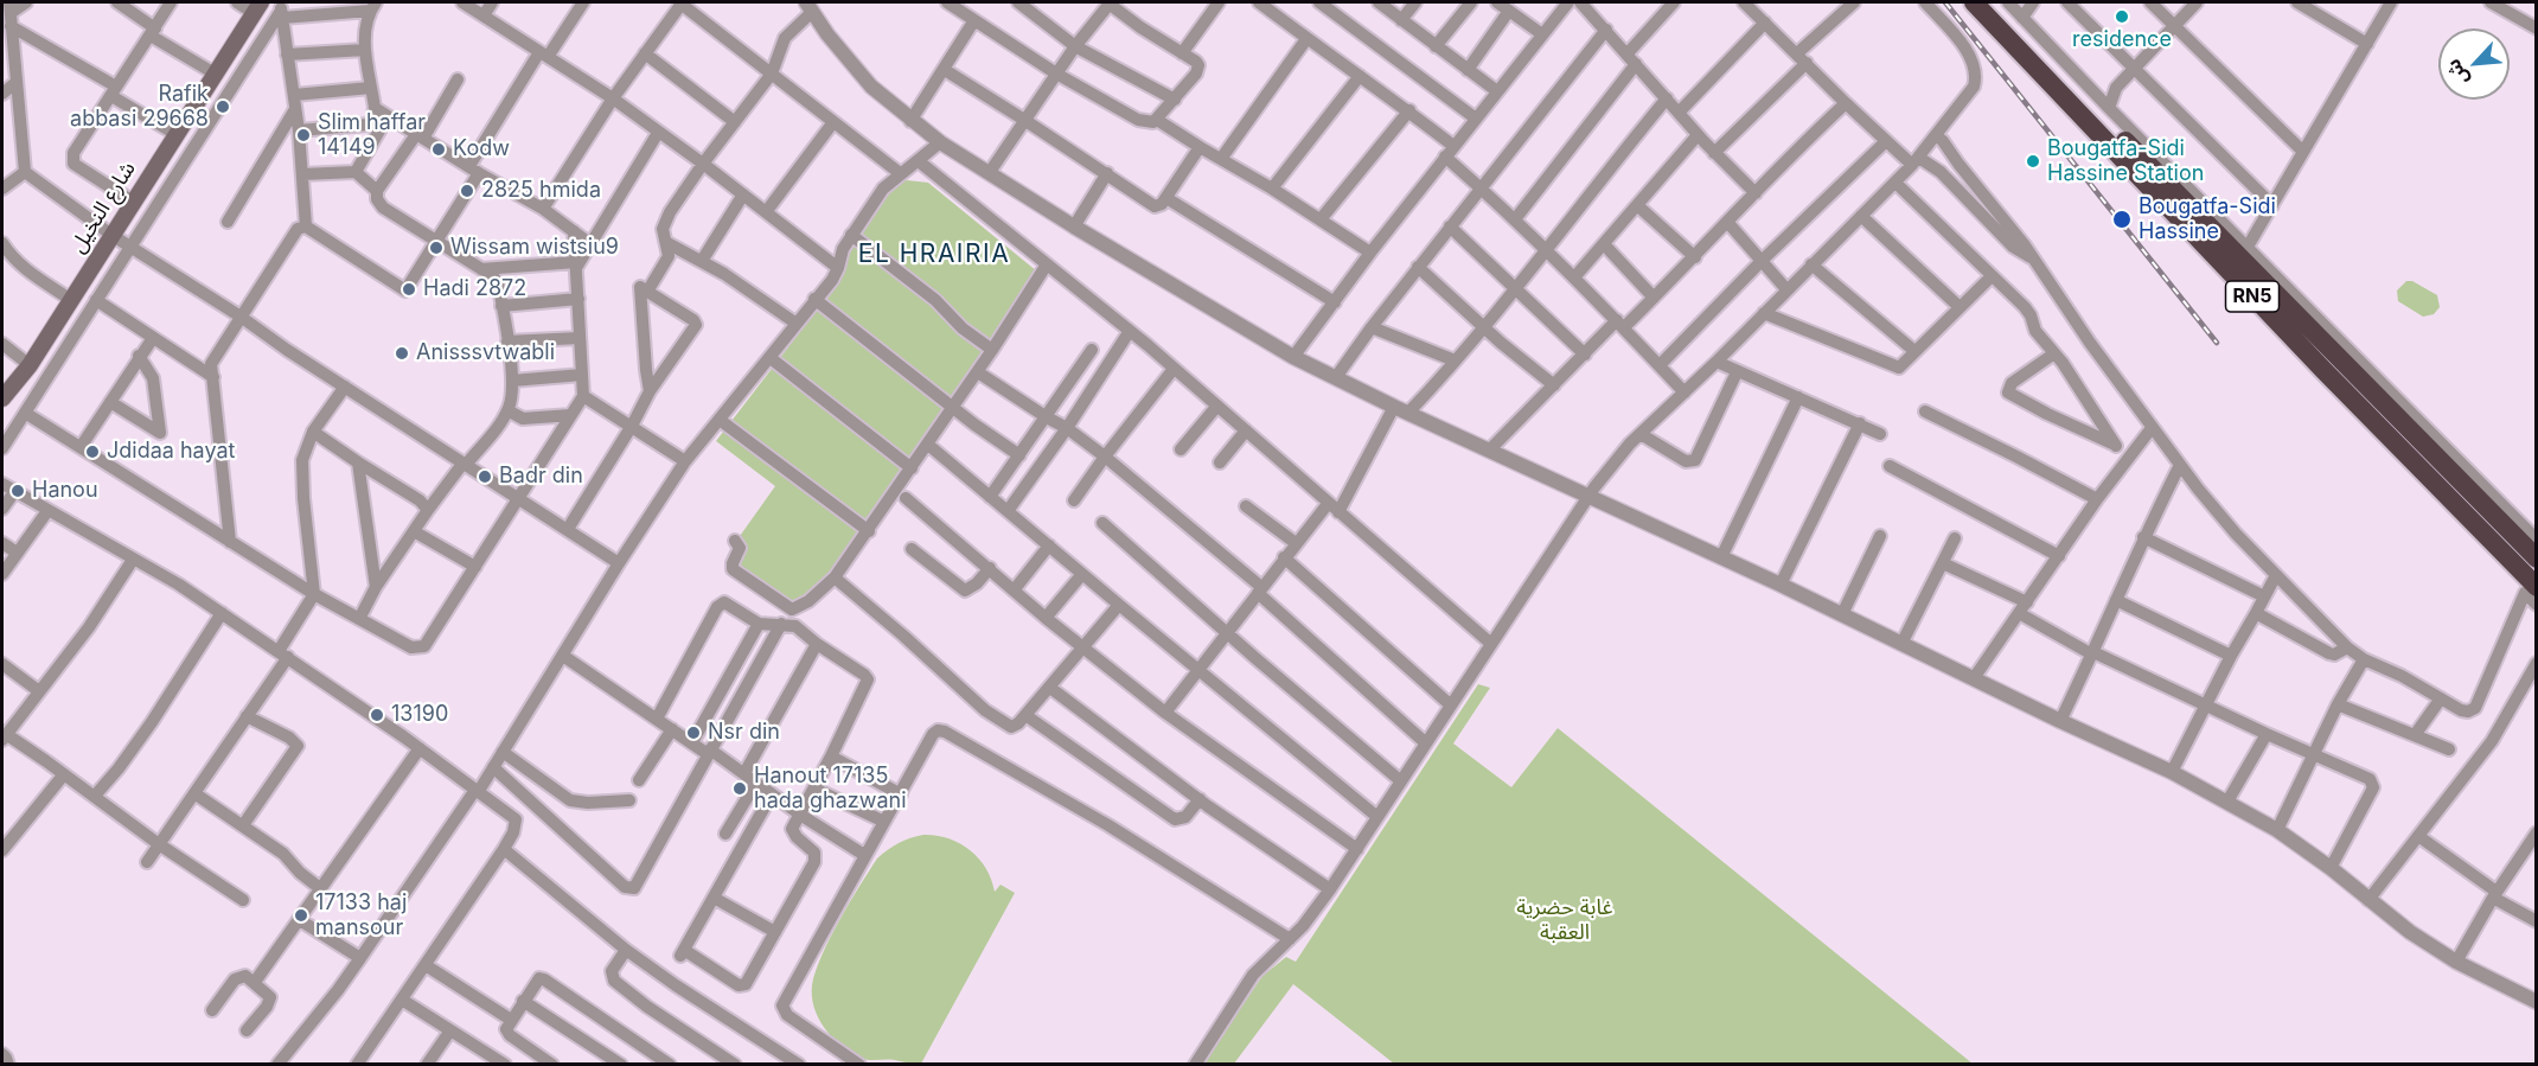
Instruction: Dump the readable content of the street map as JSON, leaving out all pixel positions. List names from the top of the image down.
{
  "streets": {
    "highway": ["RN5"],
    "main road": ["شارع النخيل"]
  },
  "districts": ["EL HRAIRIA"],
  "parks": ["غابة حضرية العقبة"],
  "places": [
    "residence",
    "Rafik abbasi 29668",
    "Slim haffar 14149",
    "Kodw",
    "Bougatfa-Sidi Hassine Station",
    "2825 hmida",
    "Bougatfa-Sidi Hassine",
    "Wissam wistsiu9",
    "Hadi 2872",
    "Anisssvtwabli",
    "Jdidaa hayat",
    "Badr din",
    "Hanou",
    "13190",
    "Nsr din",
    "Hanout 17135 hada ghazwani",
    "17133 haj mansour"
  ],
  "north": "bottom left"
}
